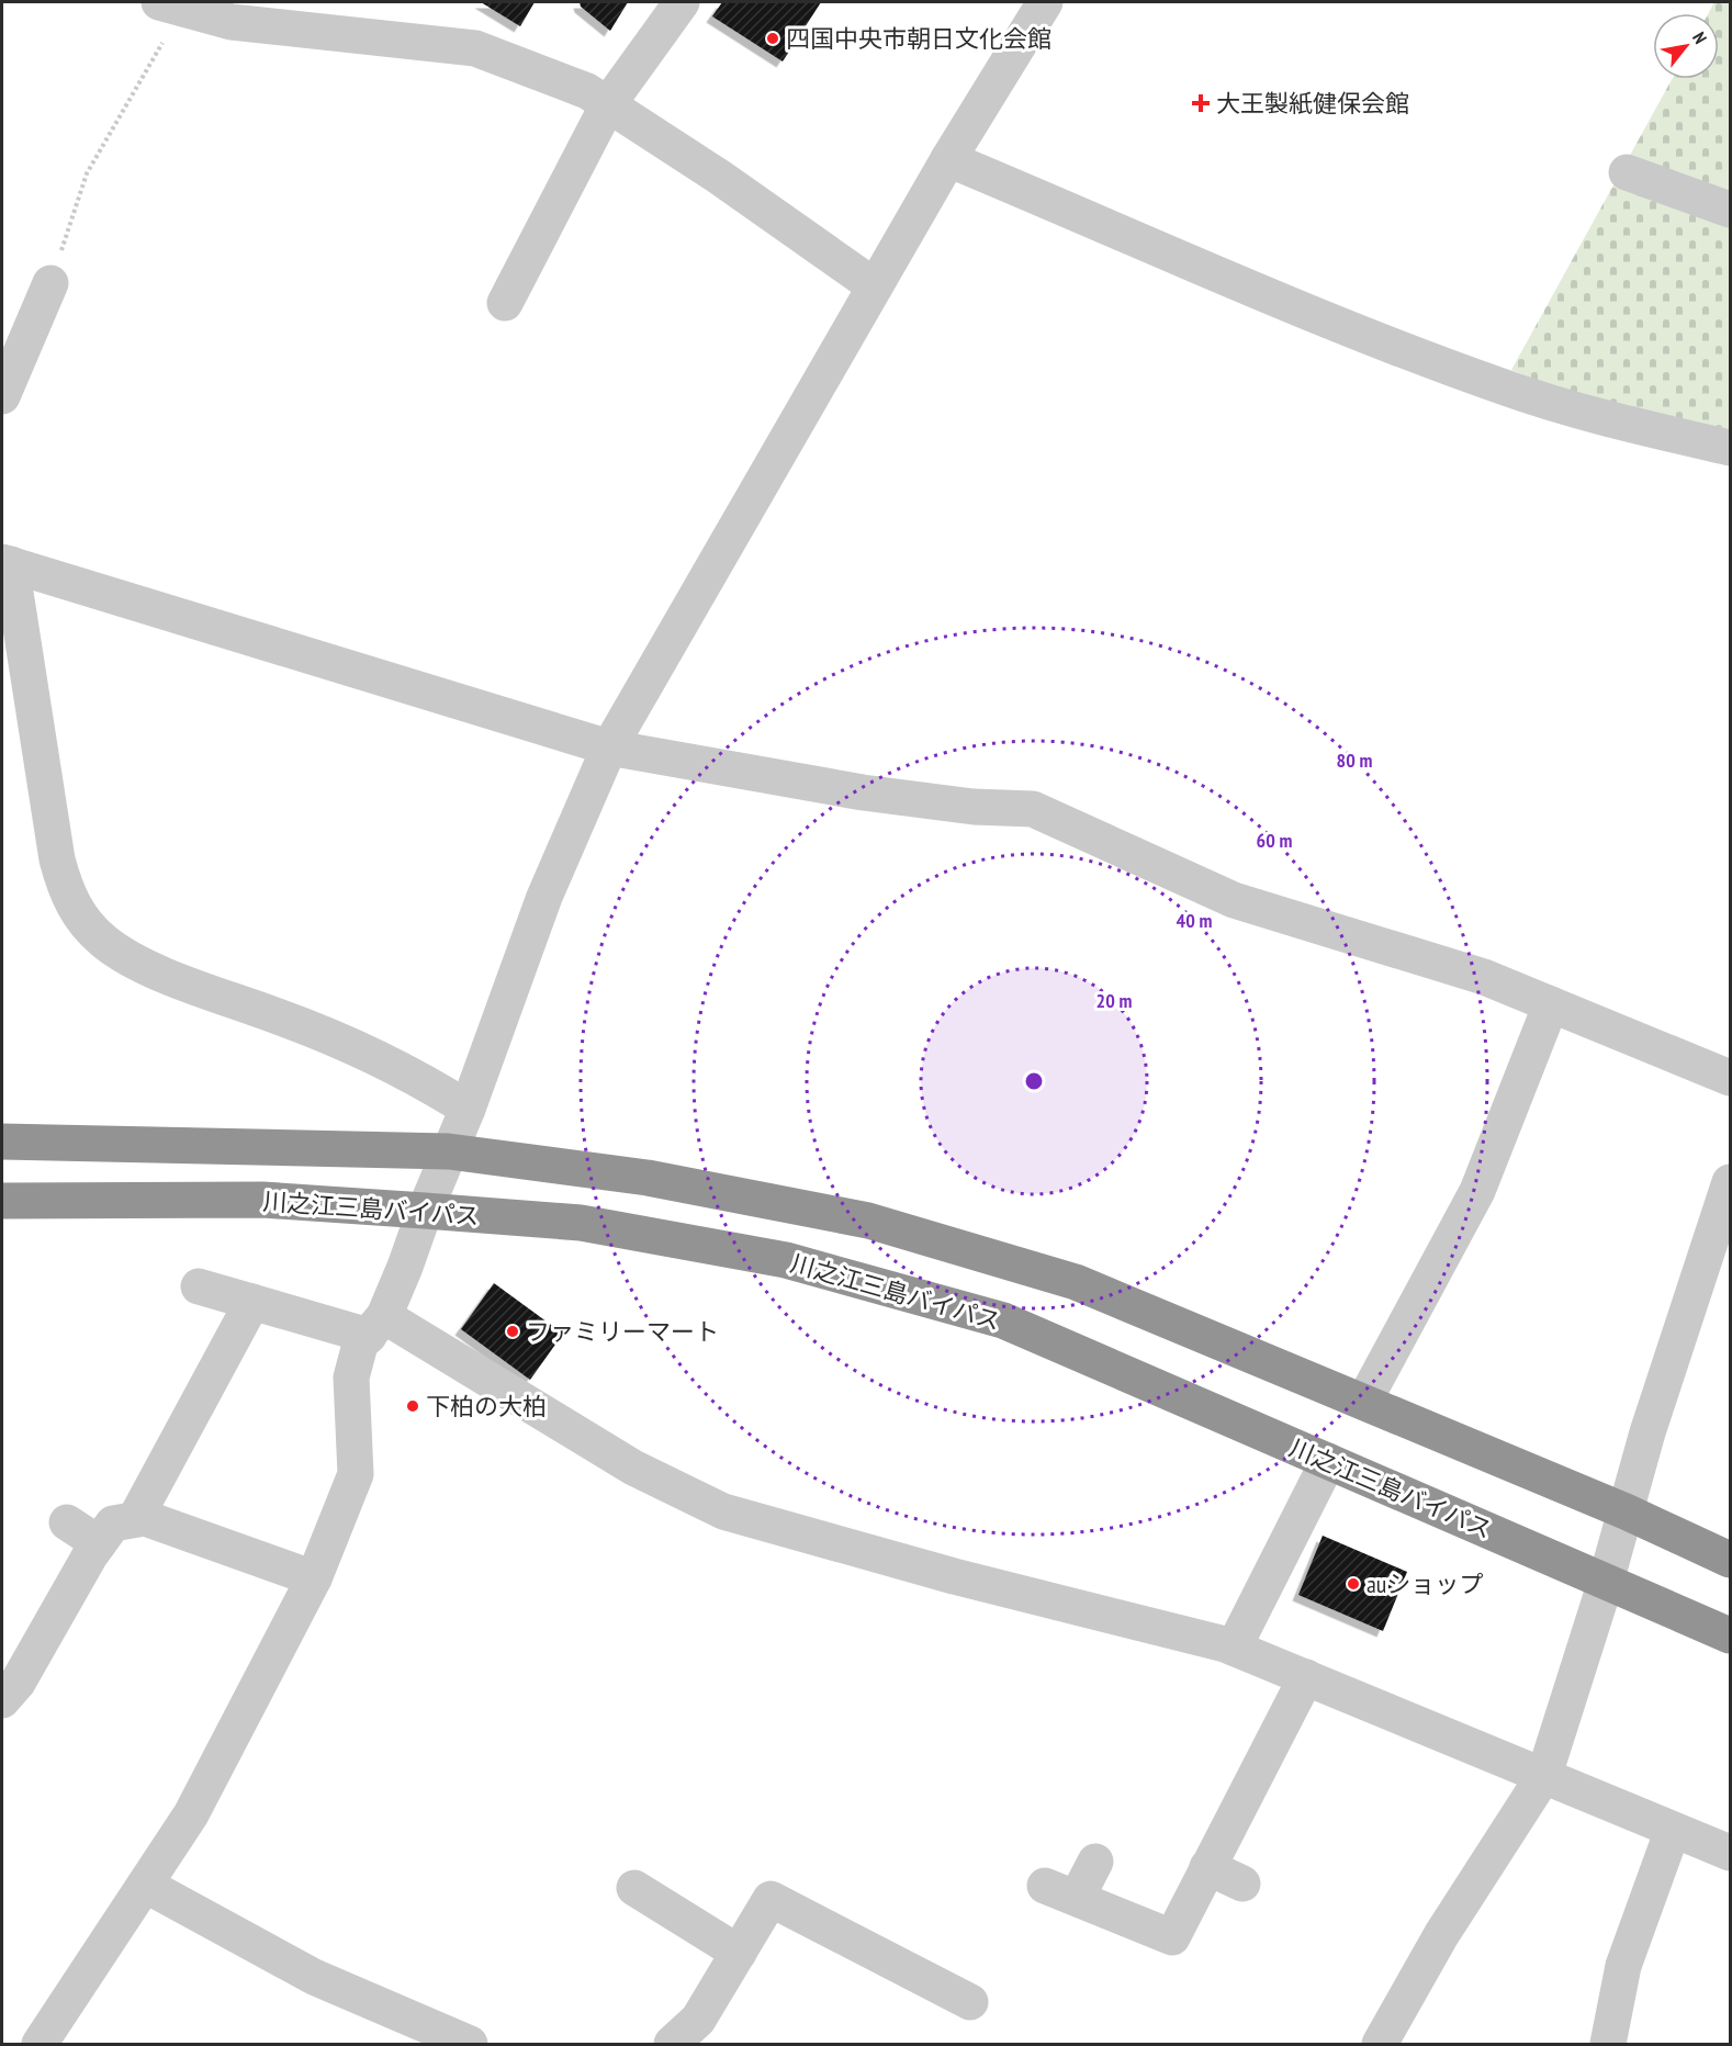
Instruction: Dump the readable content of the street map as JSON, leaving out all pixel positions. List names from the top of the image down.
{
  "streets": {
    "highway": ["川之江三島バイパス"]
  },
  "places": {
    "other": [
      "四国中央市朝日文化会館",
      "ファミリーマート",
      "下柏の大柏",
      "auショップ"
    ],
    "health": ["大王製紙健保会館"]
  },
  "north": "top right",
  "rings": [
    "80 m",
    "60 m",
    "40 m",
    "20 m"
  ]
}
